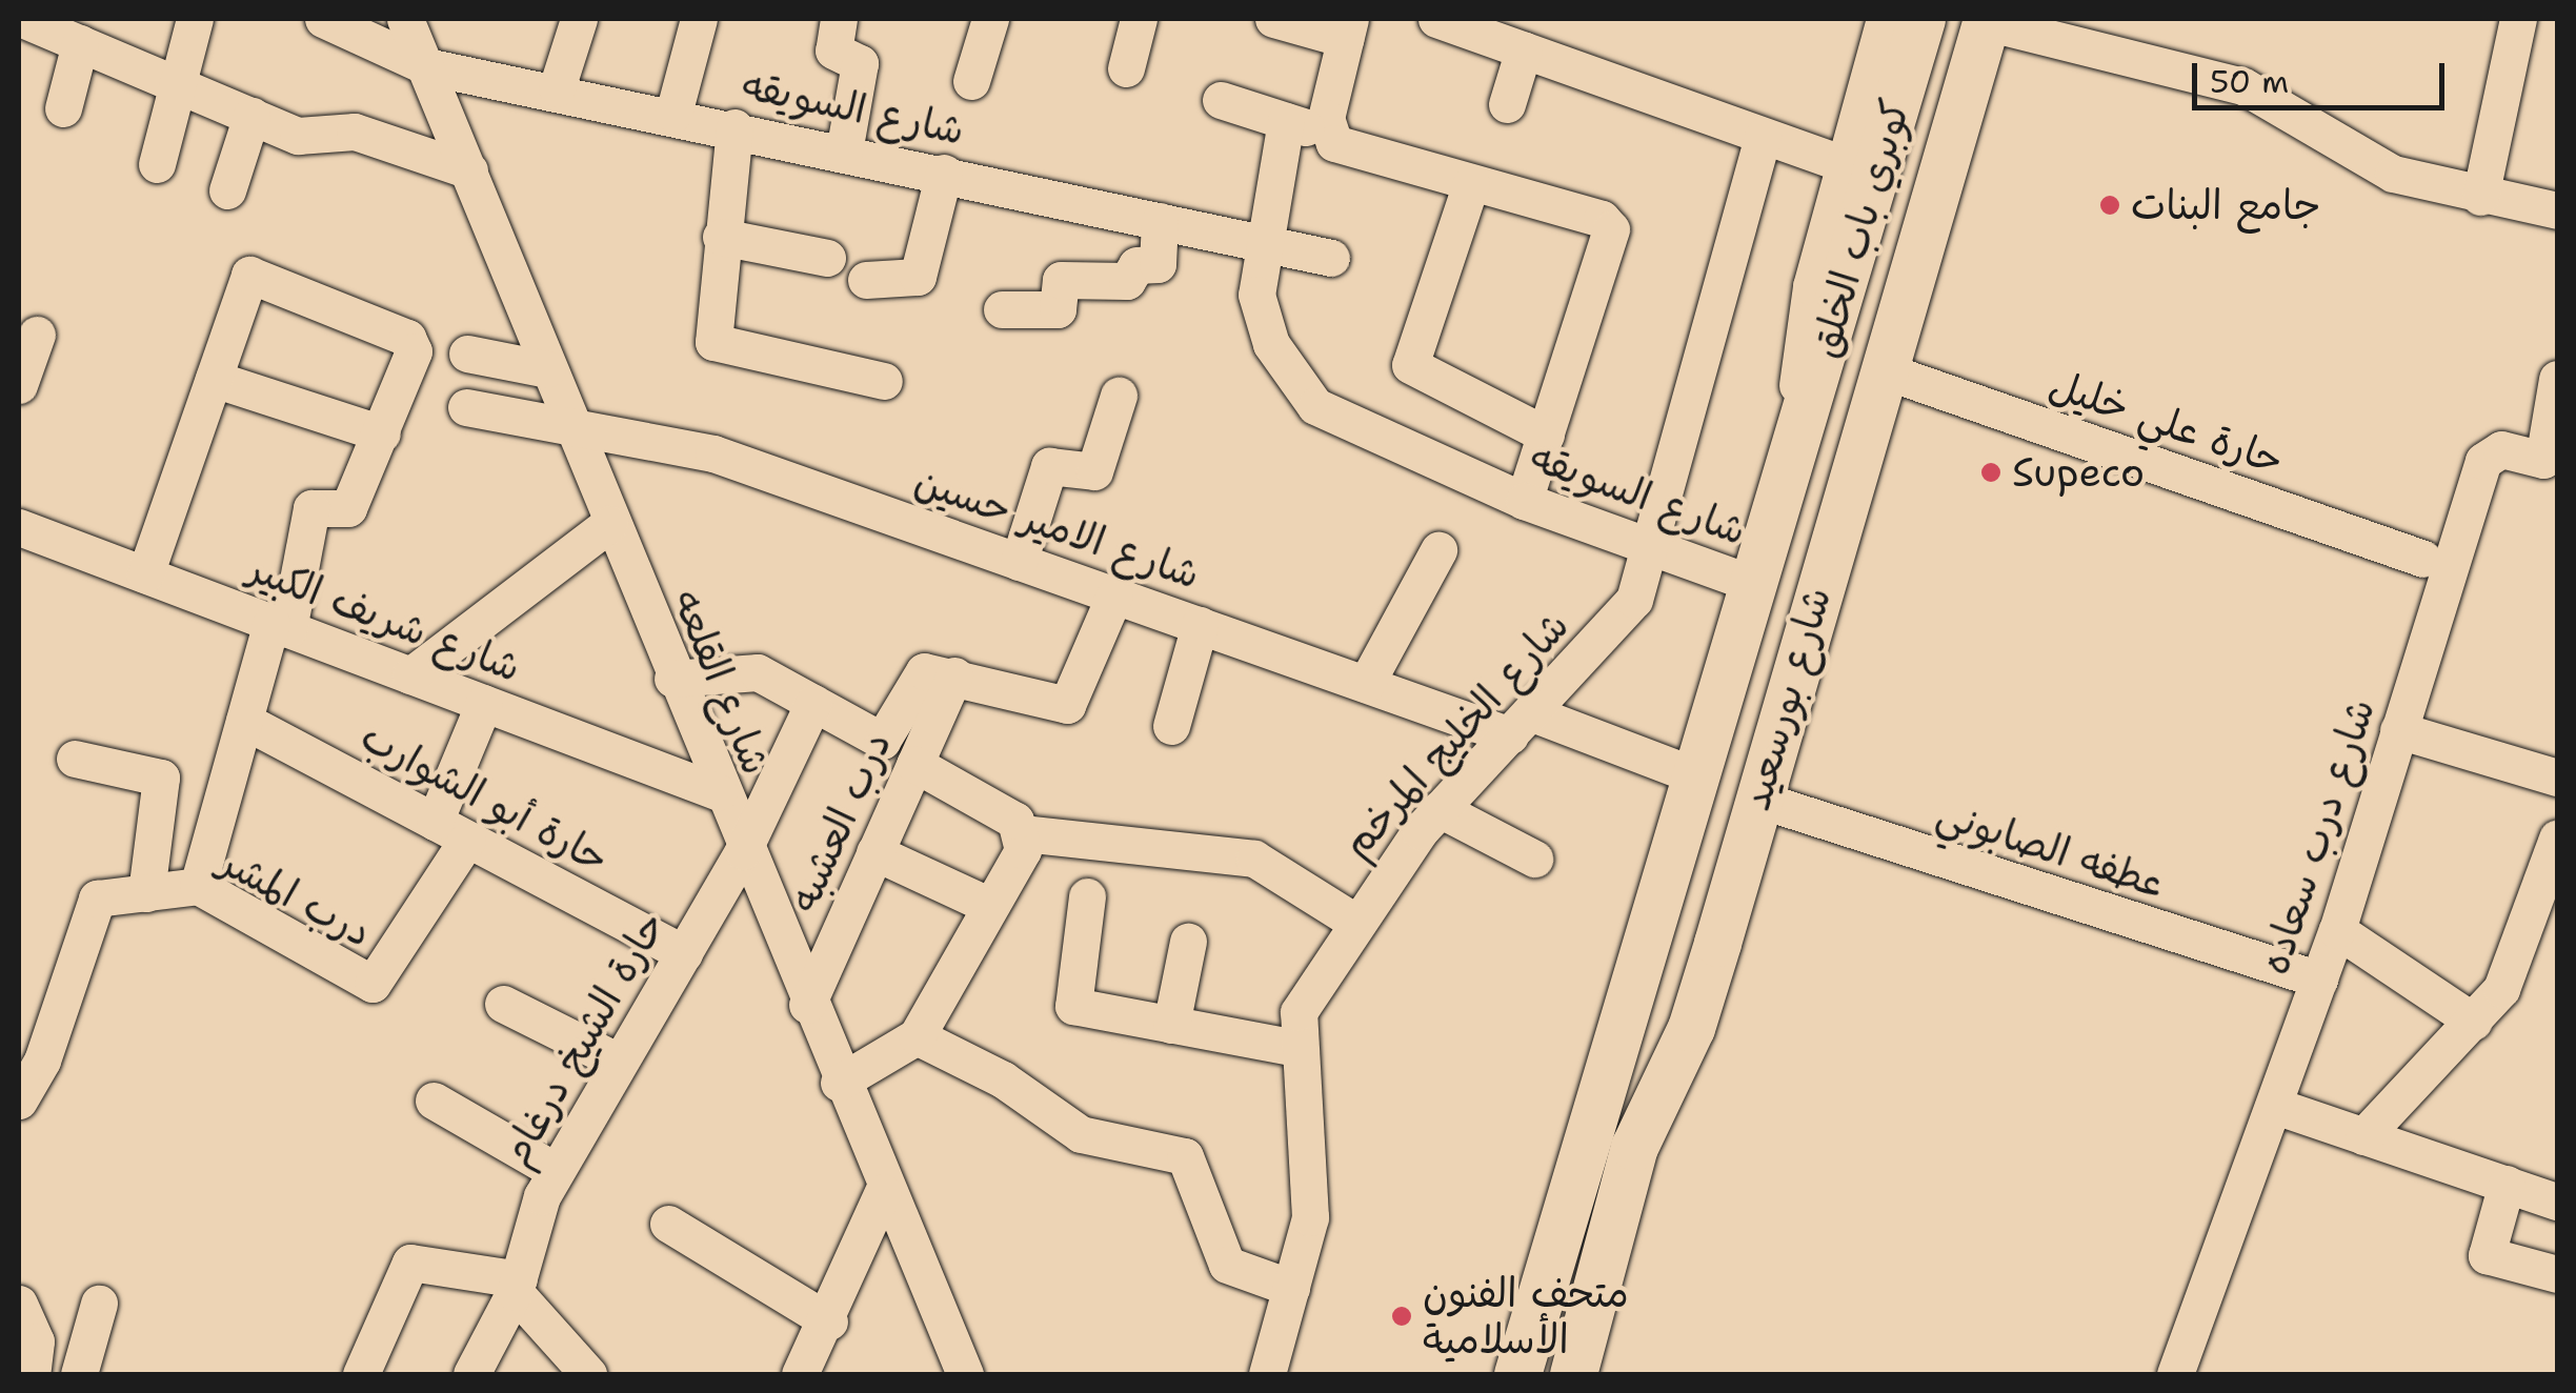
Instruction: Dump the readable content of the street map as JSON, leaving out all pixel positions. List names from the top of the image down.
{
  "streets": {
    "main road": ["كوبري باب الخلق", "شارع بورسعيد"],
    "street": [
      "شارع السويقه",
      "حارة علي خليل",
      "شارع الامير حسين",
      "شارع شريف الكبير",
      "شارع القلعه",
      "شارع الخليج المرخم",
      "حارة أبو الشوارب",
      "درب العشبه",
      "شارع درب سعاده",
      "عطفه الصابوني",
      "درب المشر",
      "حارة الشيخ درغام"
    ]
  },
  "crossings": [
    ["شارع السويقه", "شارع القلعه"],
    ["شارع السويقه", "شارع بورسعيد"],
    ["شارع السويقه", "شارع الخليج المرخم"],
    ["كوبري باب الخلق", "شارع بورسعيد"],
    ["حارة علي خليل", "شارع بورسعيد"],
    ["شارع الامير حسين", "شارع القلعه"],
    ["شارع الامير حسين", "شارع بورسعيد"],
    ["شارع الامير حسين", "شارع الخليج المرخم"],
    ["شارع شريف الكبير", "شارع القلعه"],
    ["شارع القلعه", "درب العشبه"],
    ["شارع القلعه", "حارة الشيخ درغام"],
    ["شارع بورسعيد", "عطفه الصابوني"],
    ["حارة أبو الشوارب", "درب المشر"],
    ["حارة أبو الشوارب", "حارة الشيخ درغام"],
    ["شارع درب سعاده", "عطفه الصابوني"]
  ],
  "places": ["جامع البنات", "Supeco", "متحف الفنون الأسلامية"],
  "scale_bar": "50 m"
}
